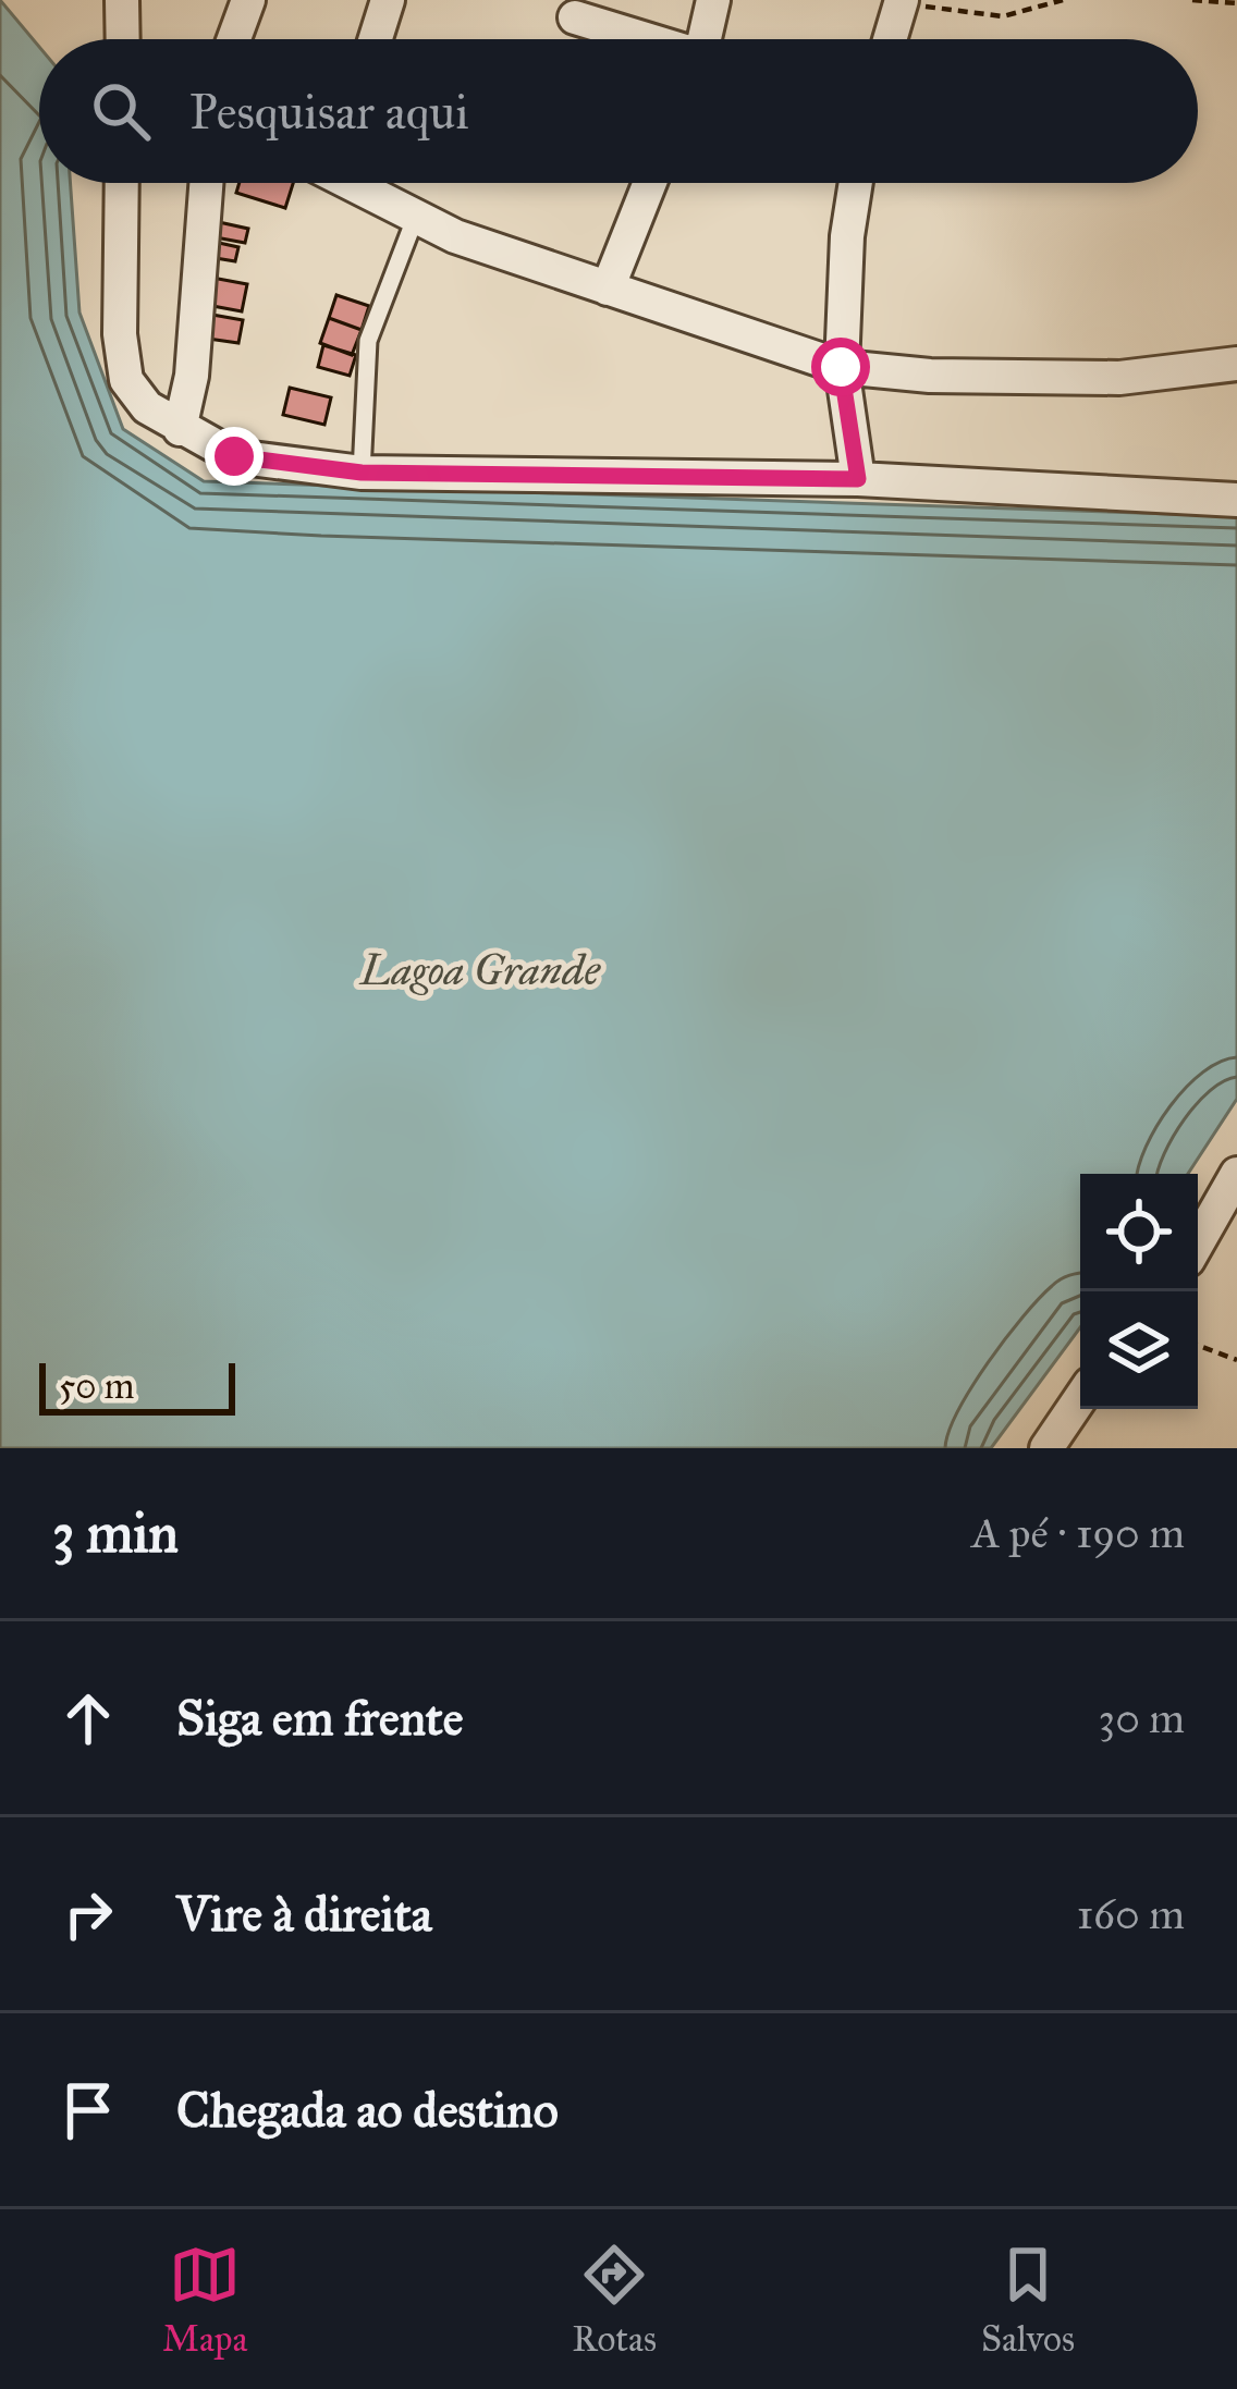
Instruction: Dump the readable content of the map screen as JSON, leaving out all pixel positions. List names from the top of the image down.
{
  "water": ["Lagoa Grande"],
  "scale_bar": "50 m",
  "page": {
    "search": "Pesquisar aqui",
    "scale": "50 m",
    "heading": ["3 min", "A pé · 190 m"],
    "list": [
      ["Siga em frente", "30 m"],
      ["Vire à direita", "160 m"],
      "Chegada ao destino"
    ],
    "nav": ["Mapa", "Rotas", "Salvos"]
  }
}
